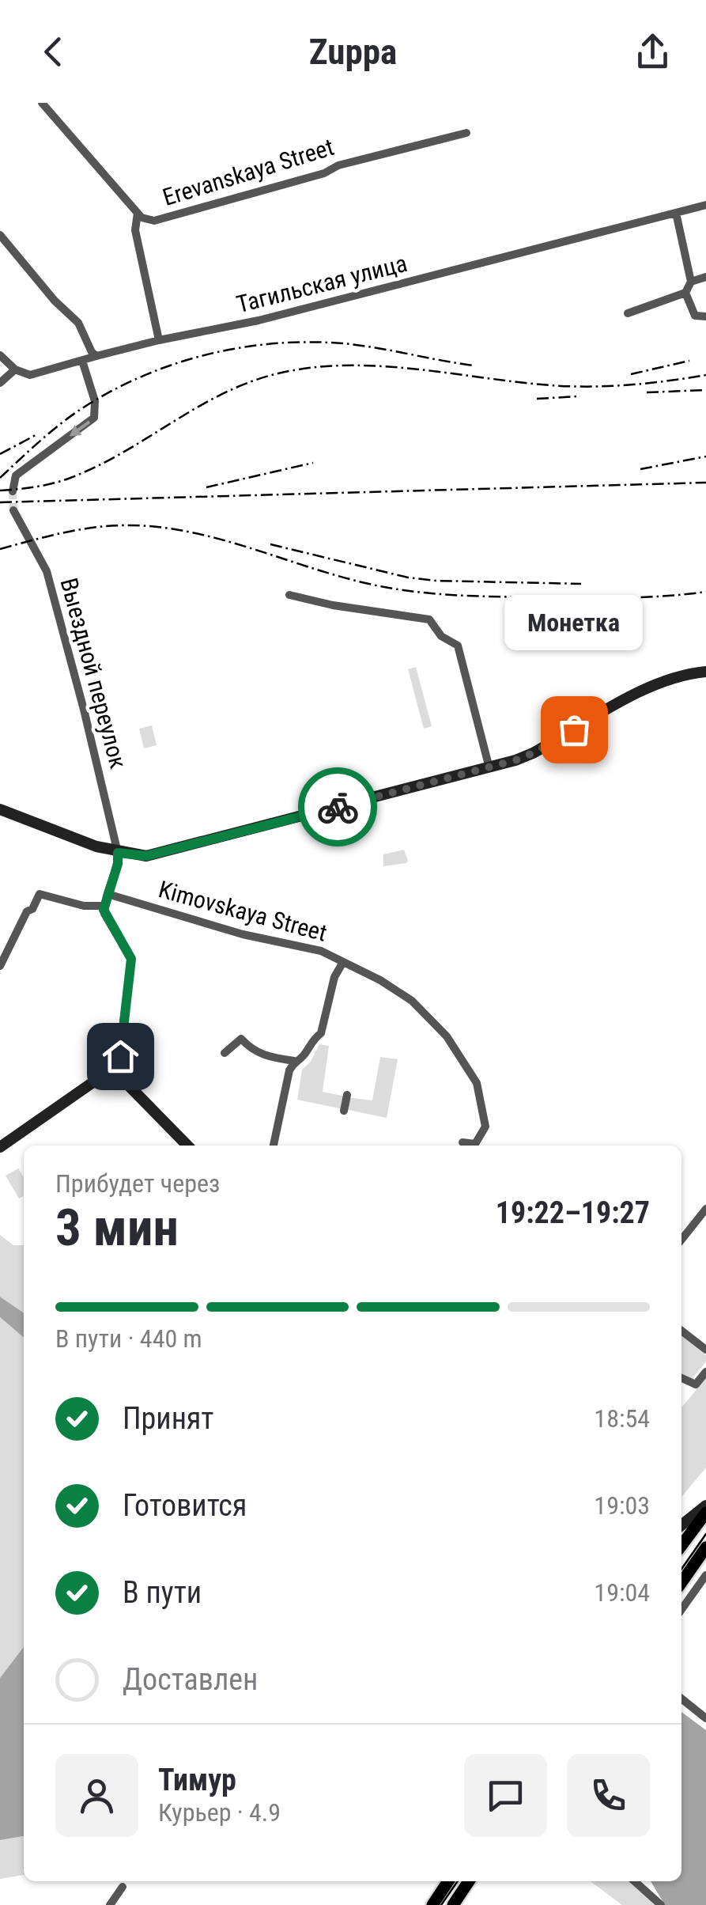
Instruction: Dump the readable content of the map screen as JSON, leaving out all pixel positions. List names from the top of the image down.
{
  "streets": {
    "street": [
      "Erevanskaya Street",
      "Тагильская улица",
      "Выездной переулок",
      "Kimovskaya Street"
    ]
  },
  "places": ["Монетка"],
  "page": {
    "header": "Zuppa",
    "bubble": "Монетка",
    "heading": ["3 мин", "Прибудет через", "19:22–19:27"],
    "panel": ["Тимур", "Курьер · 4.9"],
    "bar": "В пути · 440 m",
    "list": [
      ["Принят", "18:54"],
      ["Готовится", "19:03"],
      ["В пути", "19:04"],
      "Доставлен"
    ]
  }
}
